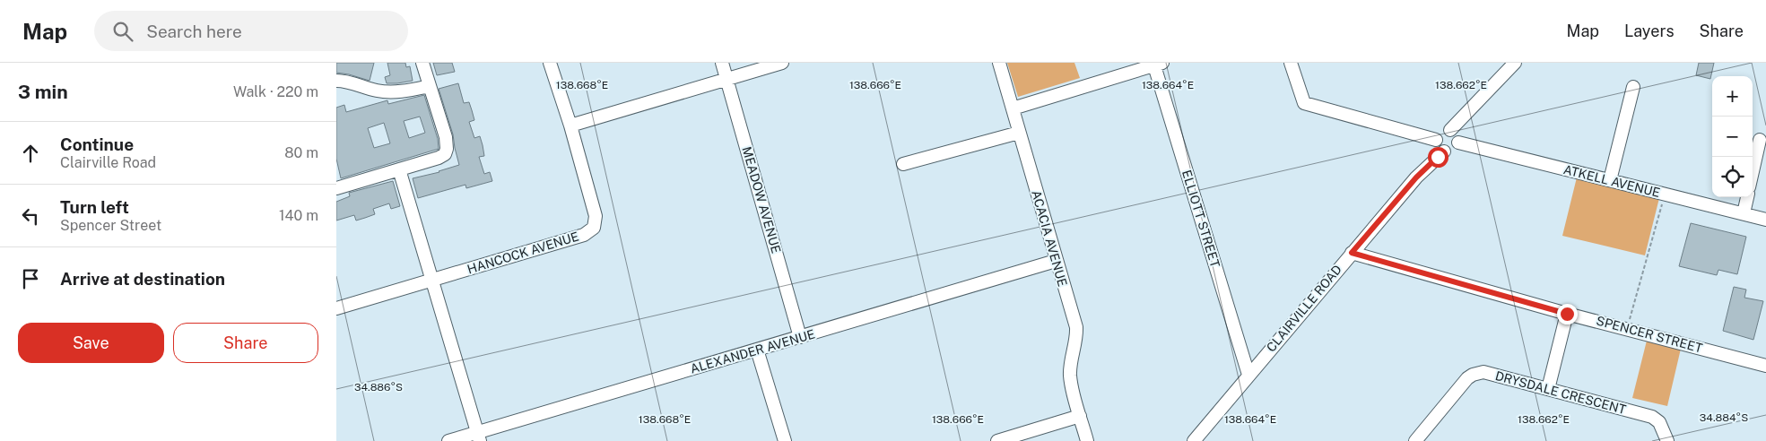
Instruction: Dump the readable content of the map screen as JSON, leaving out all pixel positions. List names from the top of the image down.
{
  "streets": {
    "street": [
      "ATKELL AVENUE",
      "MEADOW AVENUE",
      "ELLIOTT STREET",
      "ACACIA AVENUE",
      "HANCOCK AVENUE",
      "CLAIRVILLE ROAD",
      "SPENCER STREET",
      "ALEXANDER AVENUE",
      "DRYSDALE CRESCENT"
    ]
  },
  "crossings": [
    ["MEADOW AVENUE", "ALEXANDER AVENUE"],
    ["ELLIOTT STREET", "CLAIRVILLE ROAD"],
    ["ACACIA AVENUE", "ALEXANDER AVENUE"],
    ["CLAIRVILLE ROAD", "SPENCER STREET"]
  ],
  "page": {
    "header": "Map",
    "search": "Search here",
    "nav": ["Map", "Layers", "Share"],
    "heading": ["3 min", "Walk · 220 m"],
    "map_buttons": ["+", "−"],
    "list": [
      ["Continue", "Clairville Road", "80 m"],
      ["Turn left", "Spencer Street", "140 m"],
      "Arrive at destination"
    ],
    "buttons": ["Save", "Share"]
  },
  "coordinates": [
    "138.668°E",
    "138.666°E",
    "138.664°E",
    "138.662°E",
    "34.886°S",
    "34.884°S"
  ]
}
